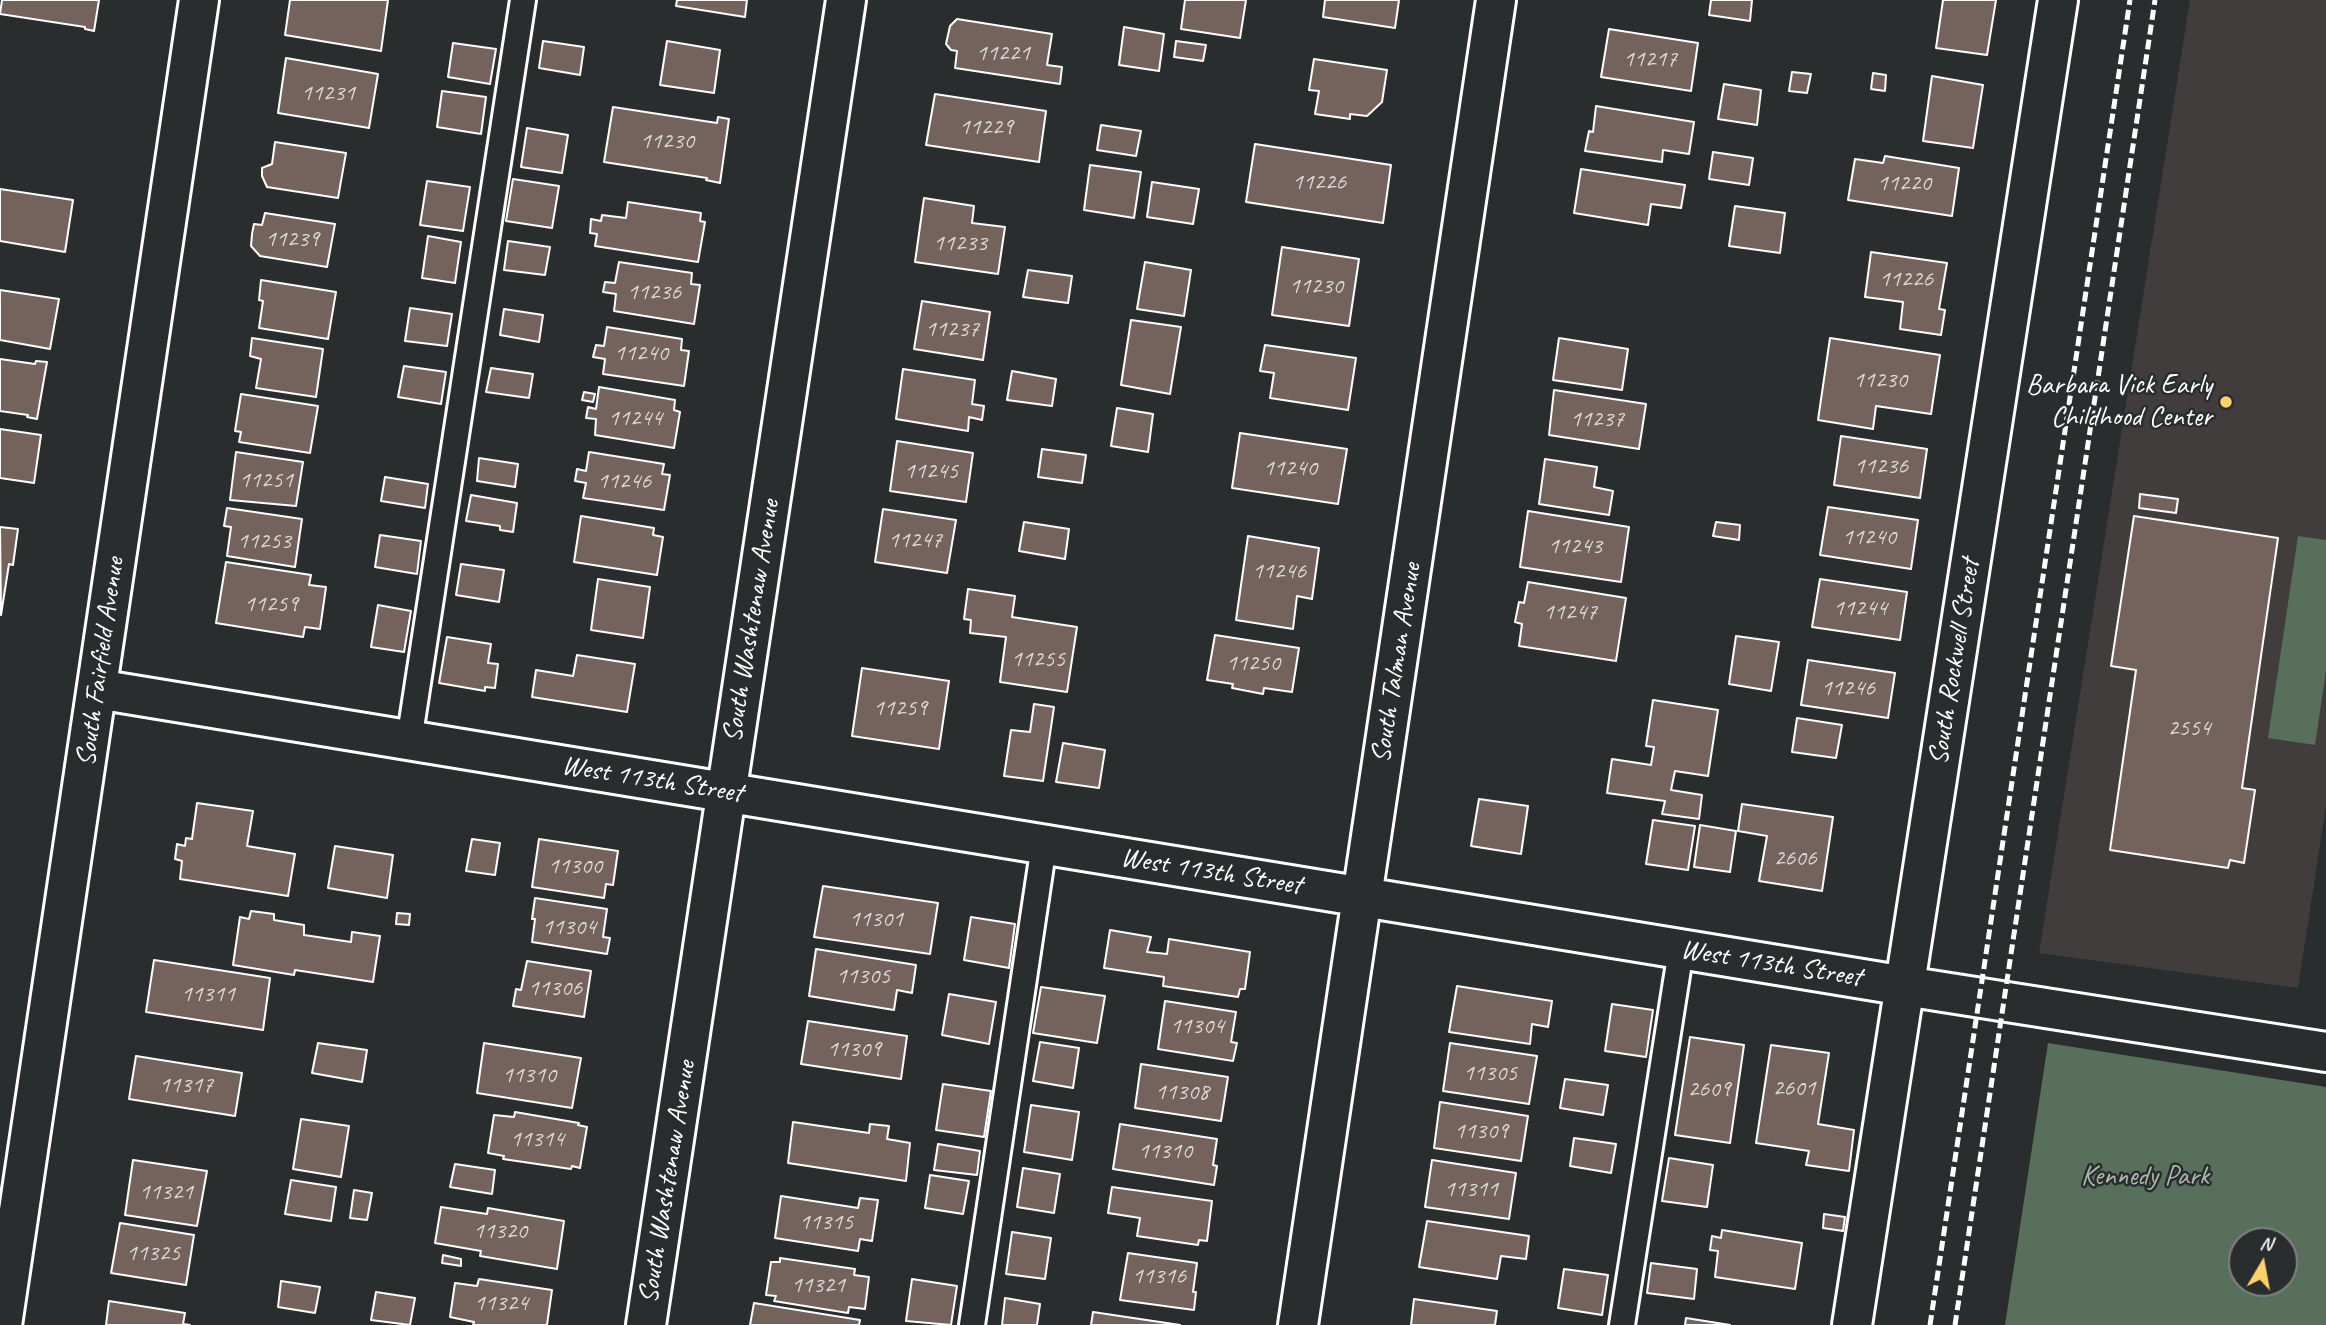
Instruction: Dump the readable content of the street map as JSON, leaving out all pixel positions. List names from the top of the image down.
{
  "streets": {
    "street": [
      "South Washtenaw Avenue",
      "South Fairfield Avenue",
      "South Rockwell Street",
      "South Talman Avenue",
      "West 113th Street"
    ]
  },
  "crossings": [
    ["South Washtenaw Avenue", "West 113th Street"],
    ["South Fairfield Avenue", "West 113th Street"],
    ["South Rockwell Street", "West 113th Street"],
    ["South Talman Avenue", "West 113th Street"]
  ],
  "parks": ["Kennedy Park"],
  "places": ["Barbara Vick Early Childhood Center"],
  "house_numbers": [
    "11221",
    "11217",
    "11231",
    "11229",
    "11230",
    "11226",
    "11220",
    "11239",
    "11233",
    "11226",
    "11230",
    "11236",
    "11237",
    "11240",
    "11230",
    "11244",
    "11237",
    "11236",
    "11240",
    "11245",
    "11251",
    "11246",
    "11240",
    "11247",
    "11253",
    "11243",
    "11246",
    "11259",
    "11244",
    "11247",
    "11255",
    "11250",
    "11246",
    "11259",
    "2554",
    "2606",
    "11300",
    "11301",
    "11304",
    "11305",
    "11306",
    "11311",
    "11304",
    "11309",
    "11305",
    "11310",
    "11317",
    "2601",
    "2609",
    "11308",
    "11309",
    "11314",
    "11310",
    "11311",
    "11321",
    "11315",
    "11320",
    "11325",
    "11316",
    "11321",
    "11324"
  ],
  "north": "top"
}
